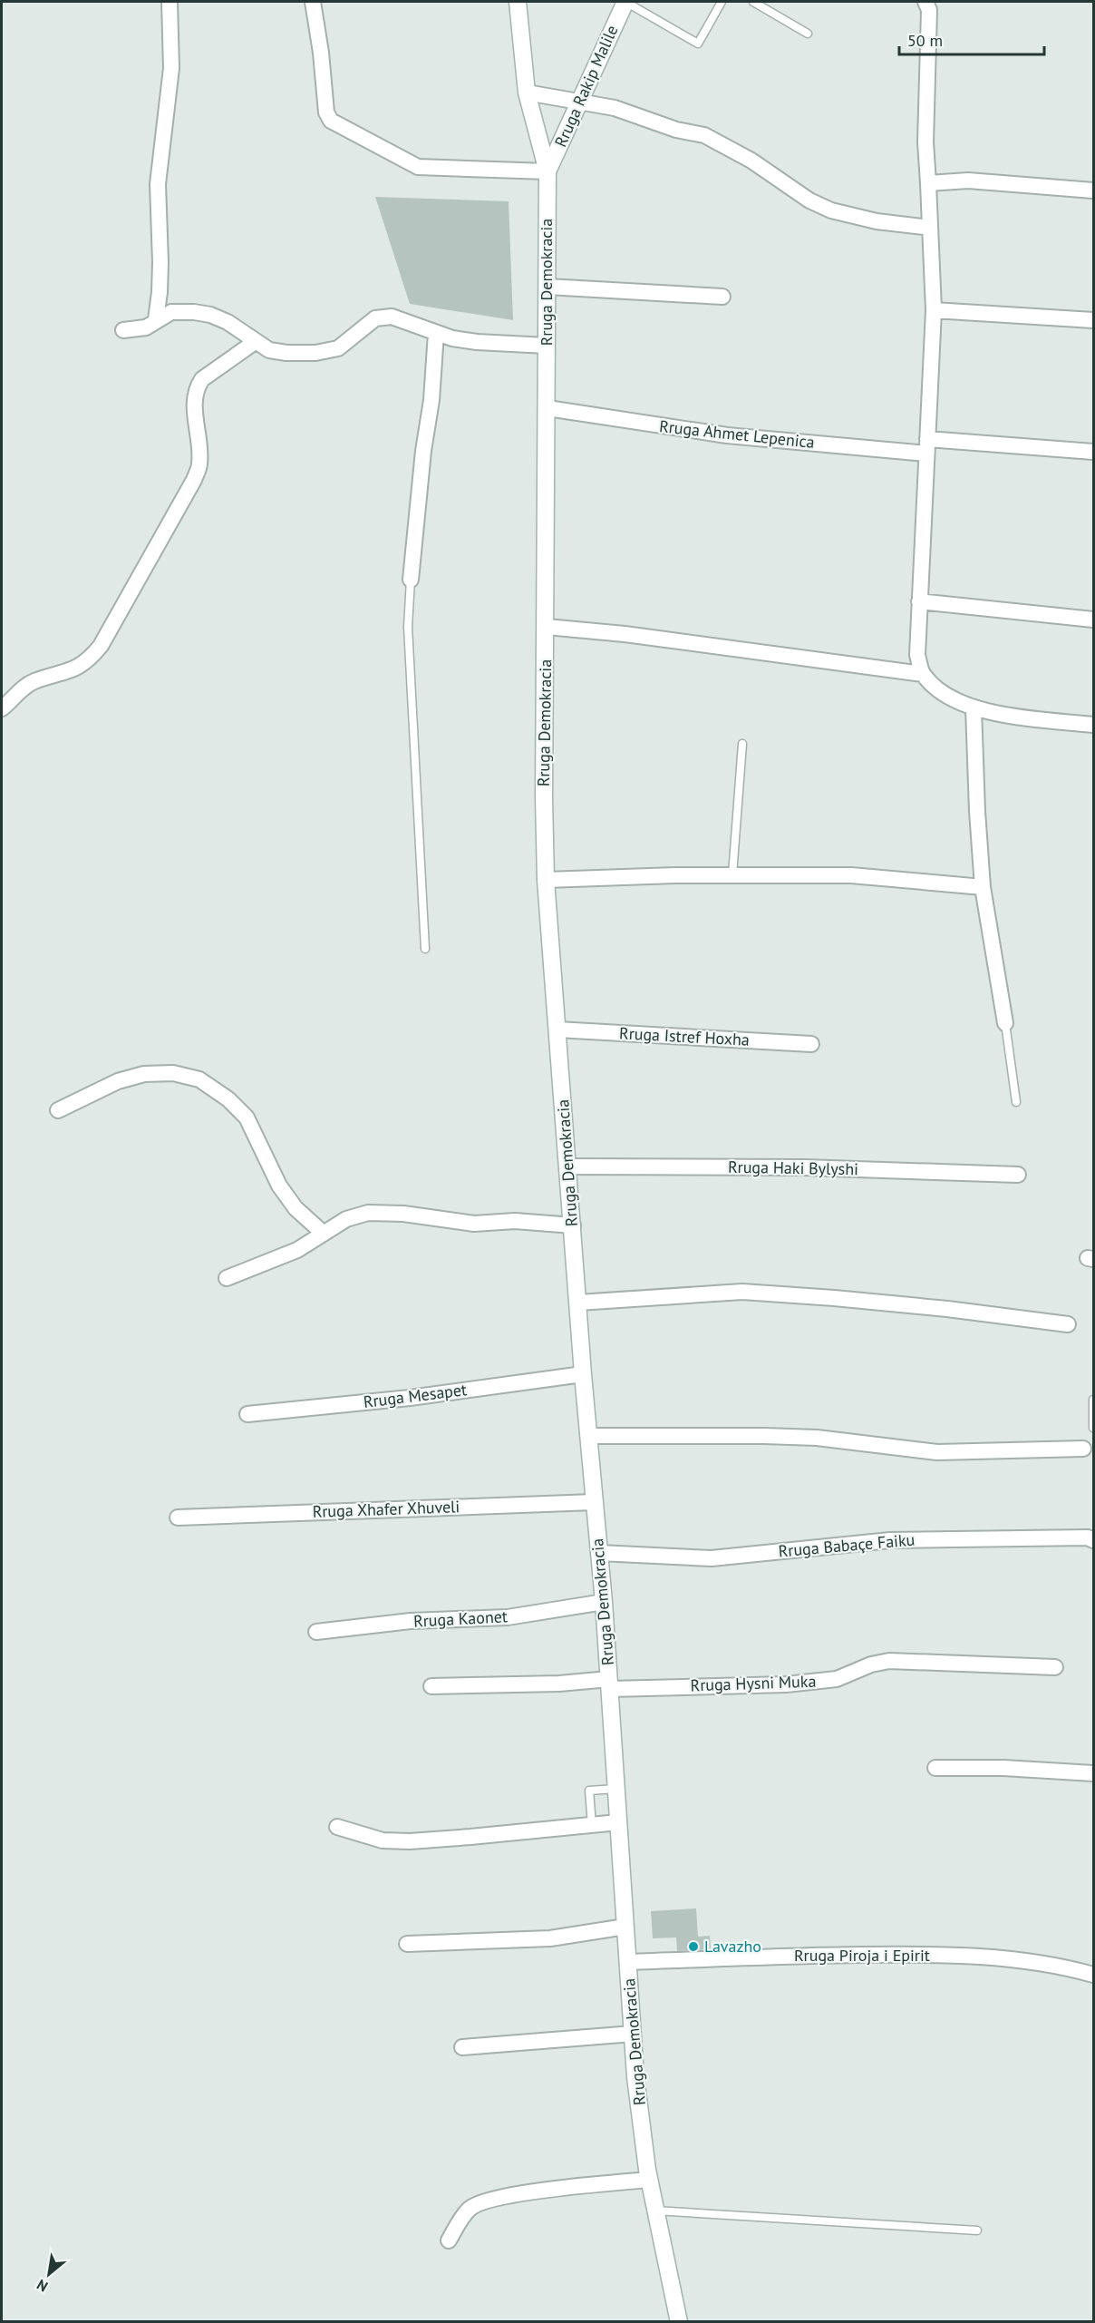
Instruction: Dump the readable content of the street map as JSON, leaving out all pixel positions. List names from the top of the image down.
{
  "streets": {
    "main road": ["Rruga Rakip Malile", "Rruga Demokracia"],
    "street": [
      "Rruga Ahmet Lepenica",
      "Rruga Istref Hoxha",
      "Rruga Haki Bylyshi",
      "Rruga Mesapet",
      "Rruga Xhafer Xhuveli",
      "Rruga Babaçe Faiku",
      "Rruga Kaonet",
      "Rruga Hysni Muka",
      "Rruga Piroja i Epirit"
    ]
  },
  "crossings": [
    ["Rruga Rakip Malile", "Rruga Demokracia"],
    ["Rruga Demokracia", "Rruga Ahmet Lepenica"],
    ["Rruga Demokracia", "Rruga Istref Hoxha"],
    ["Rruga Demokracia", "Rruga Haki Bylyshi"],
    ["Rruga Demokracia", "Rruga Mesapet"],
    ["Rruga Demokracia", "Rruga Xhafer Xhuveli"],
    ["Rruga Demokracia", "Rruga Babaçe Faiku"],
    ["Rruga Demokracia", "Rruga Kaonet"],
    ["Rruga Demokracia", "Rruga Hysni Muka"],
    ["Rruga Demokracia", "Rruga Piroja i Epirit"]
  ],
  "places": ["Lavazho"],
  "scale_bar": "50 m",
  "north": "bottom left"
}
